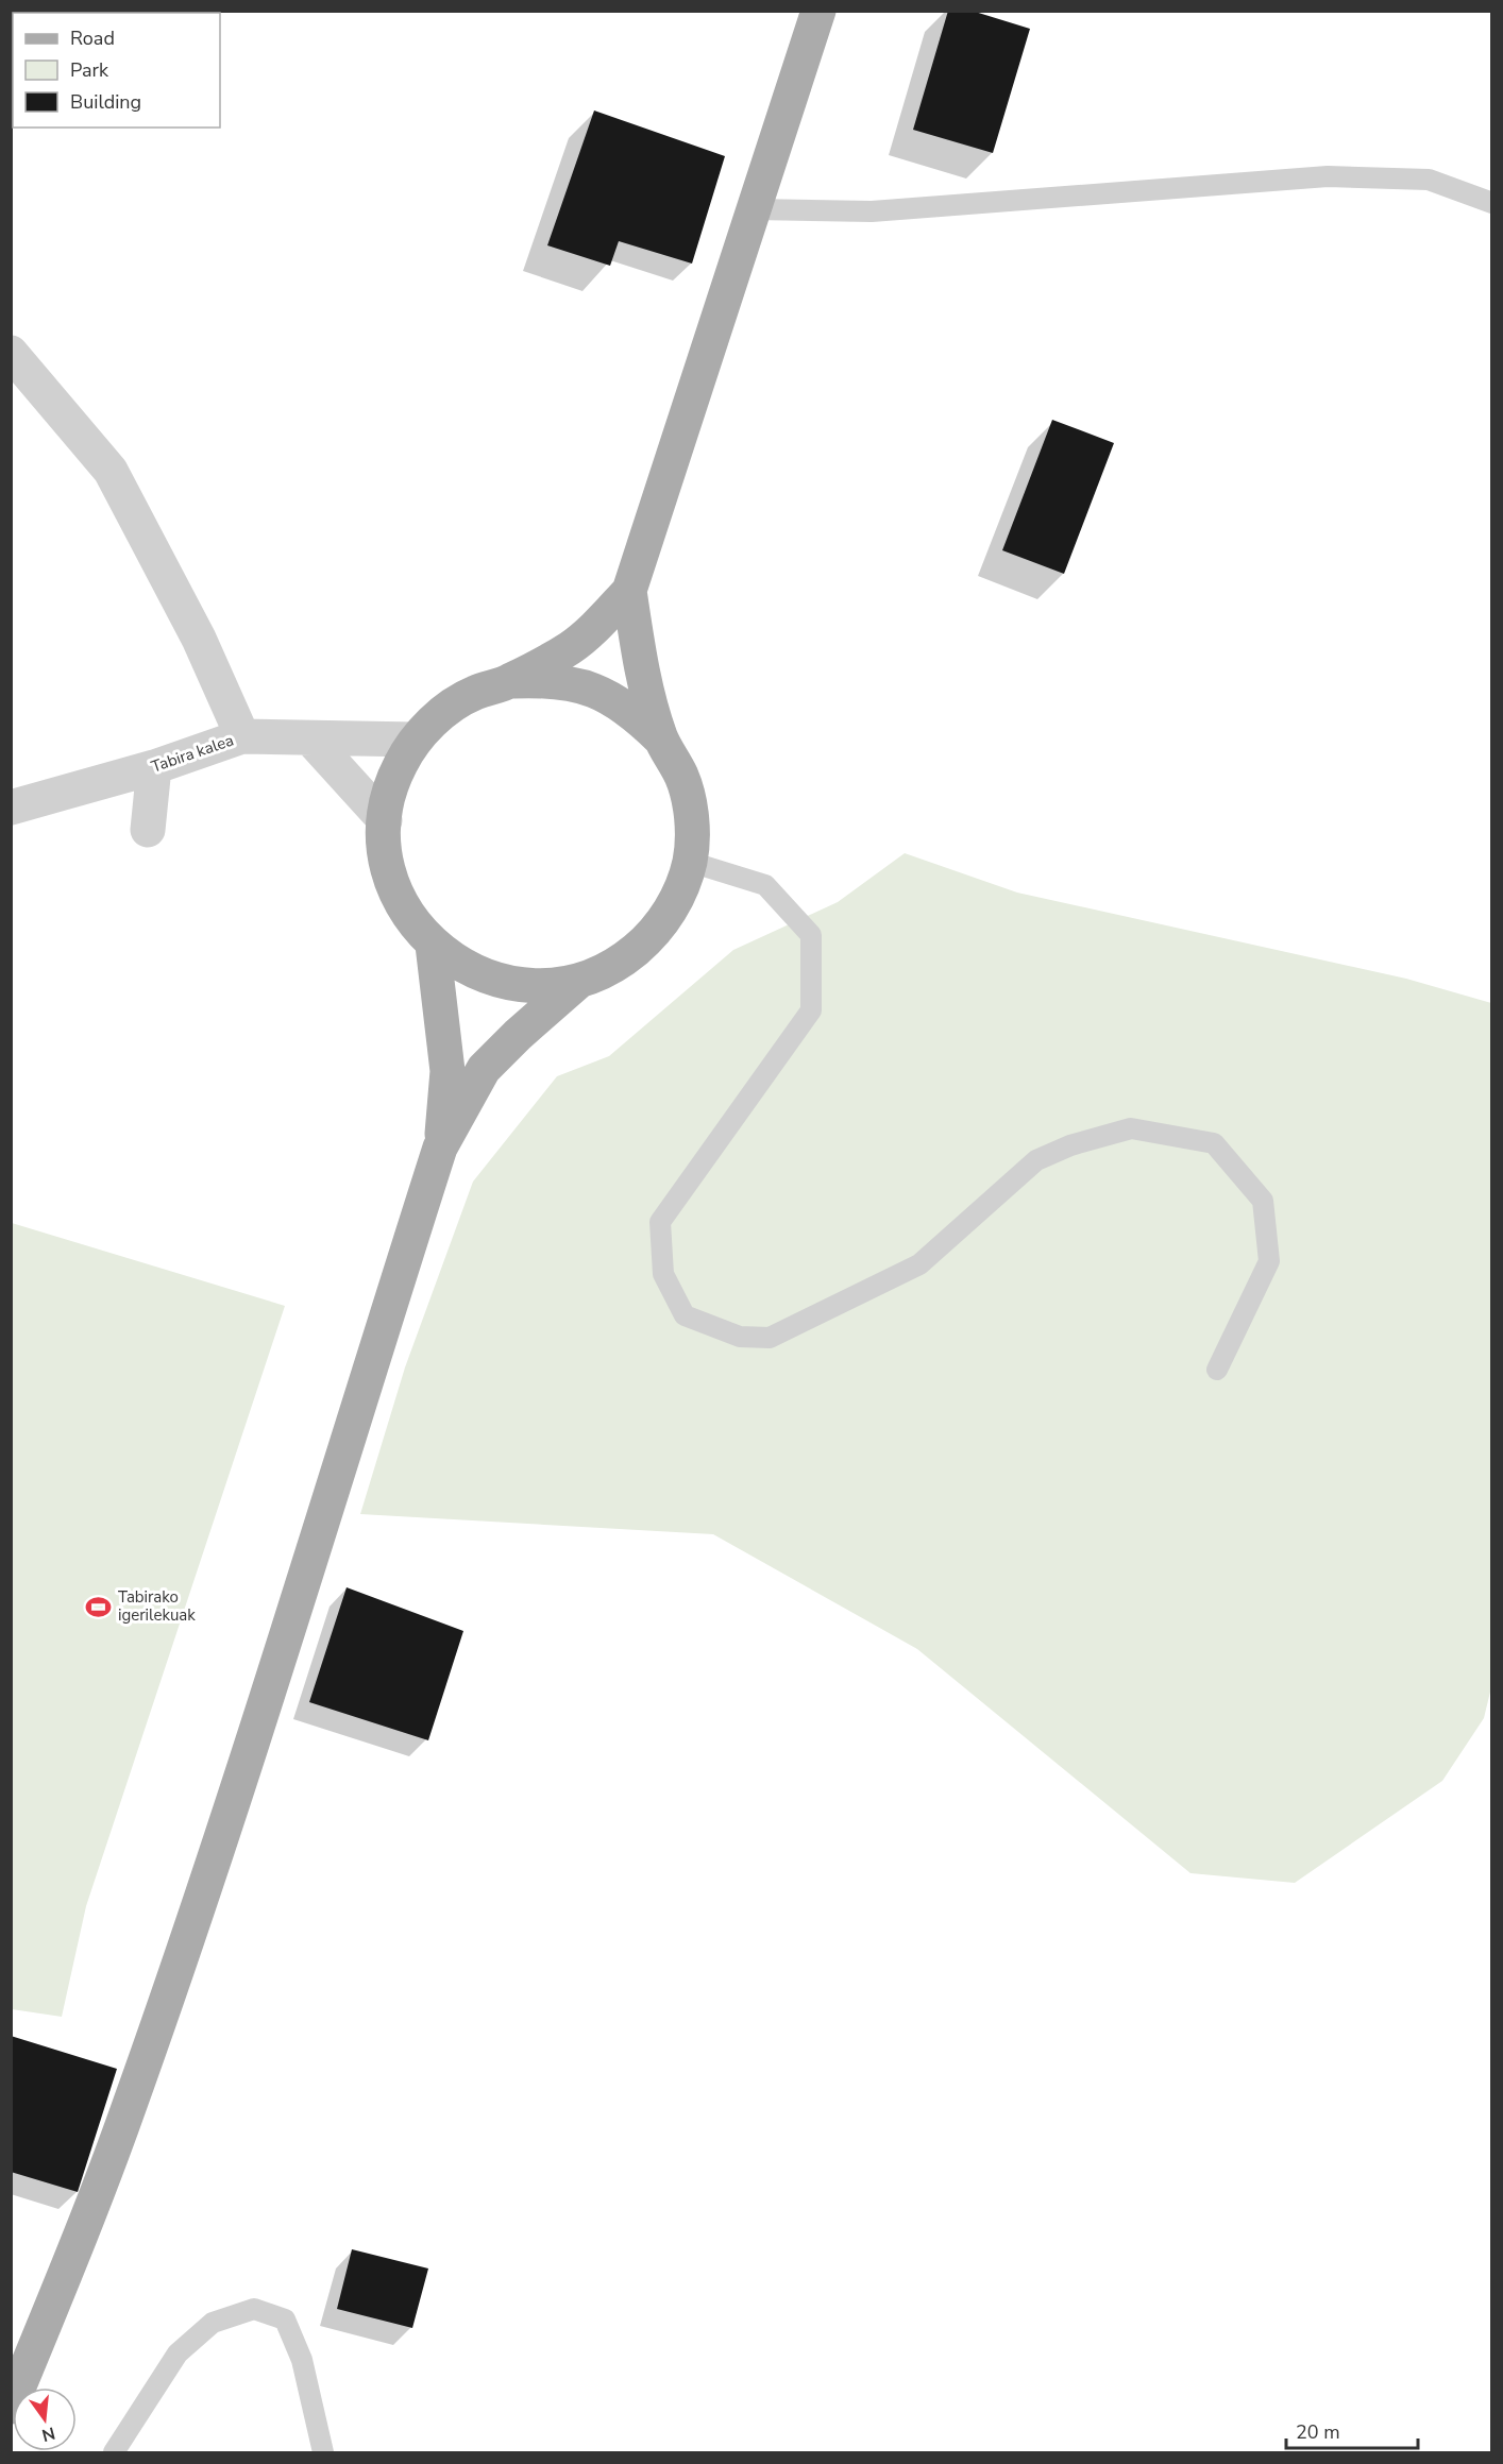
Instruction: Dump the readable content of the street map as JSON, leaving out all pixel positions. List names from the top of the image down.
{
  "streets": {
    "street": ["Tabira kalea"]
  },
  "places": {
    "sports": ["Tabirako igerilekuak"]
  },
  "legend": ["Road", "Park", "Building"],
  "scale_bar": "20 m",
  "north": "bottom"
}
